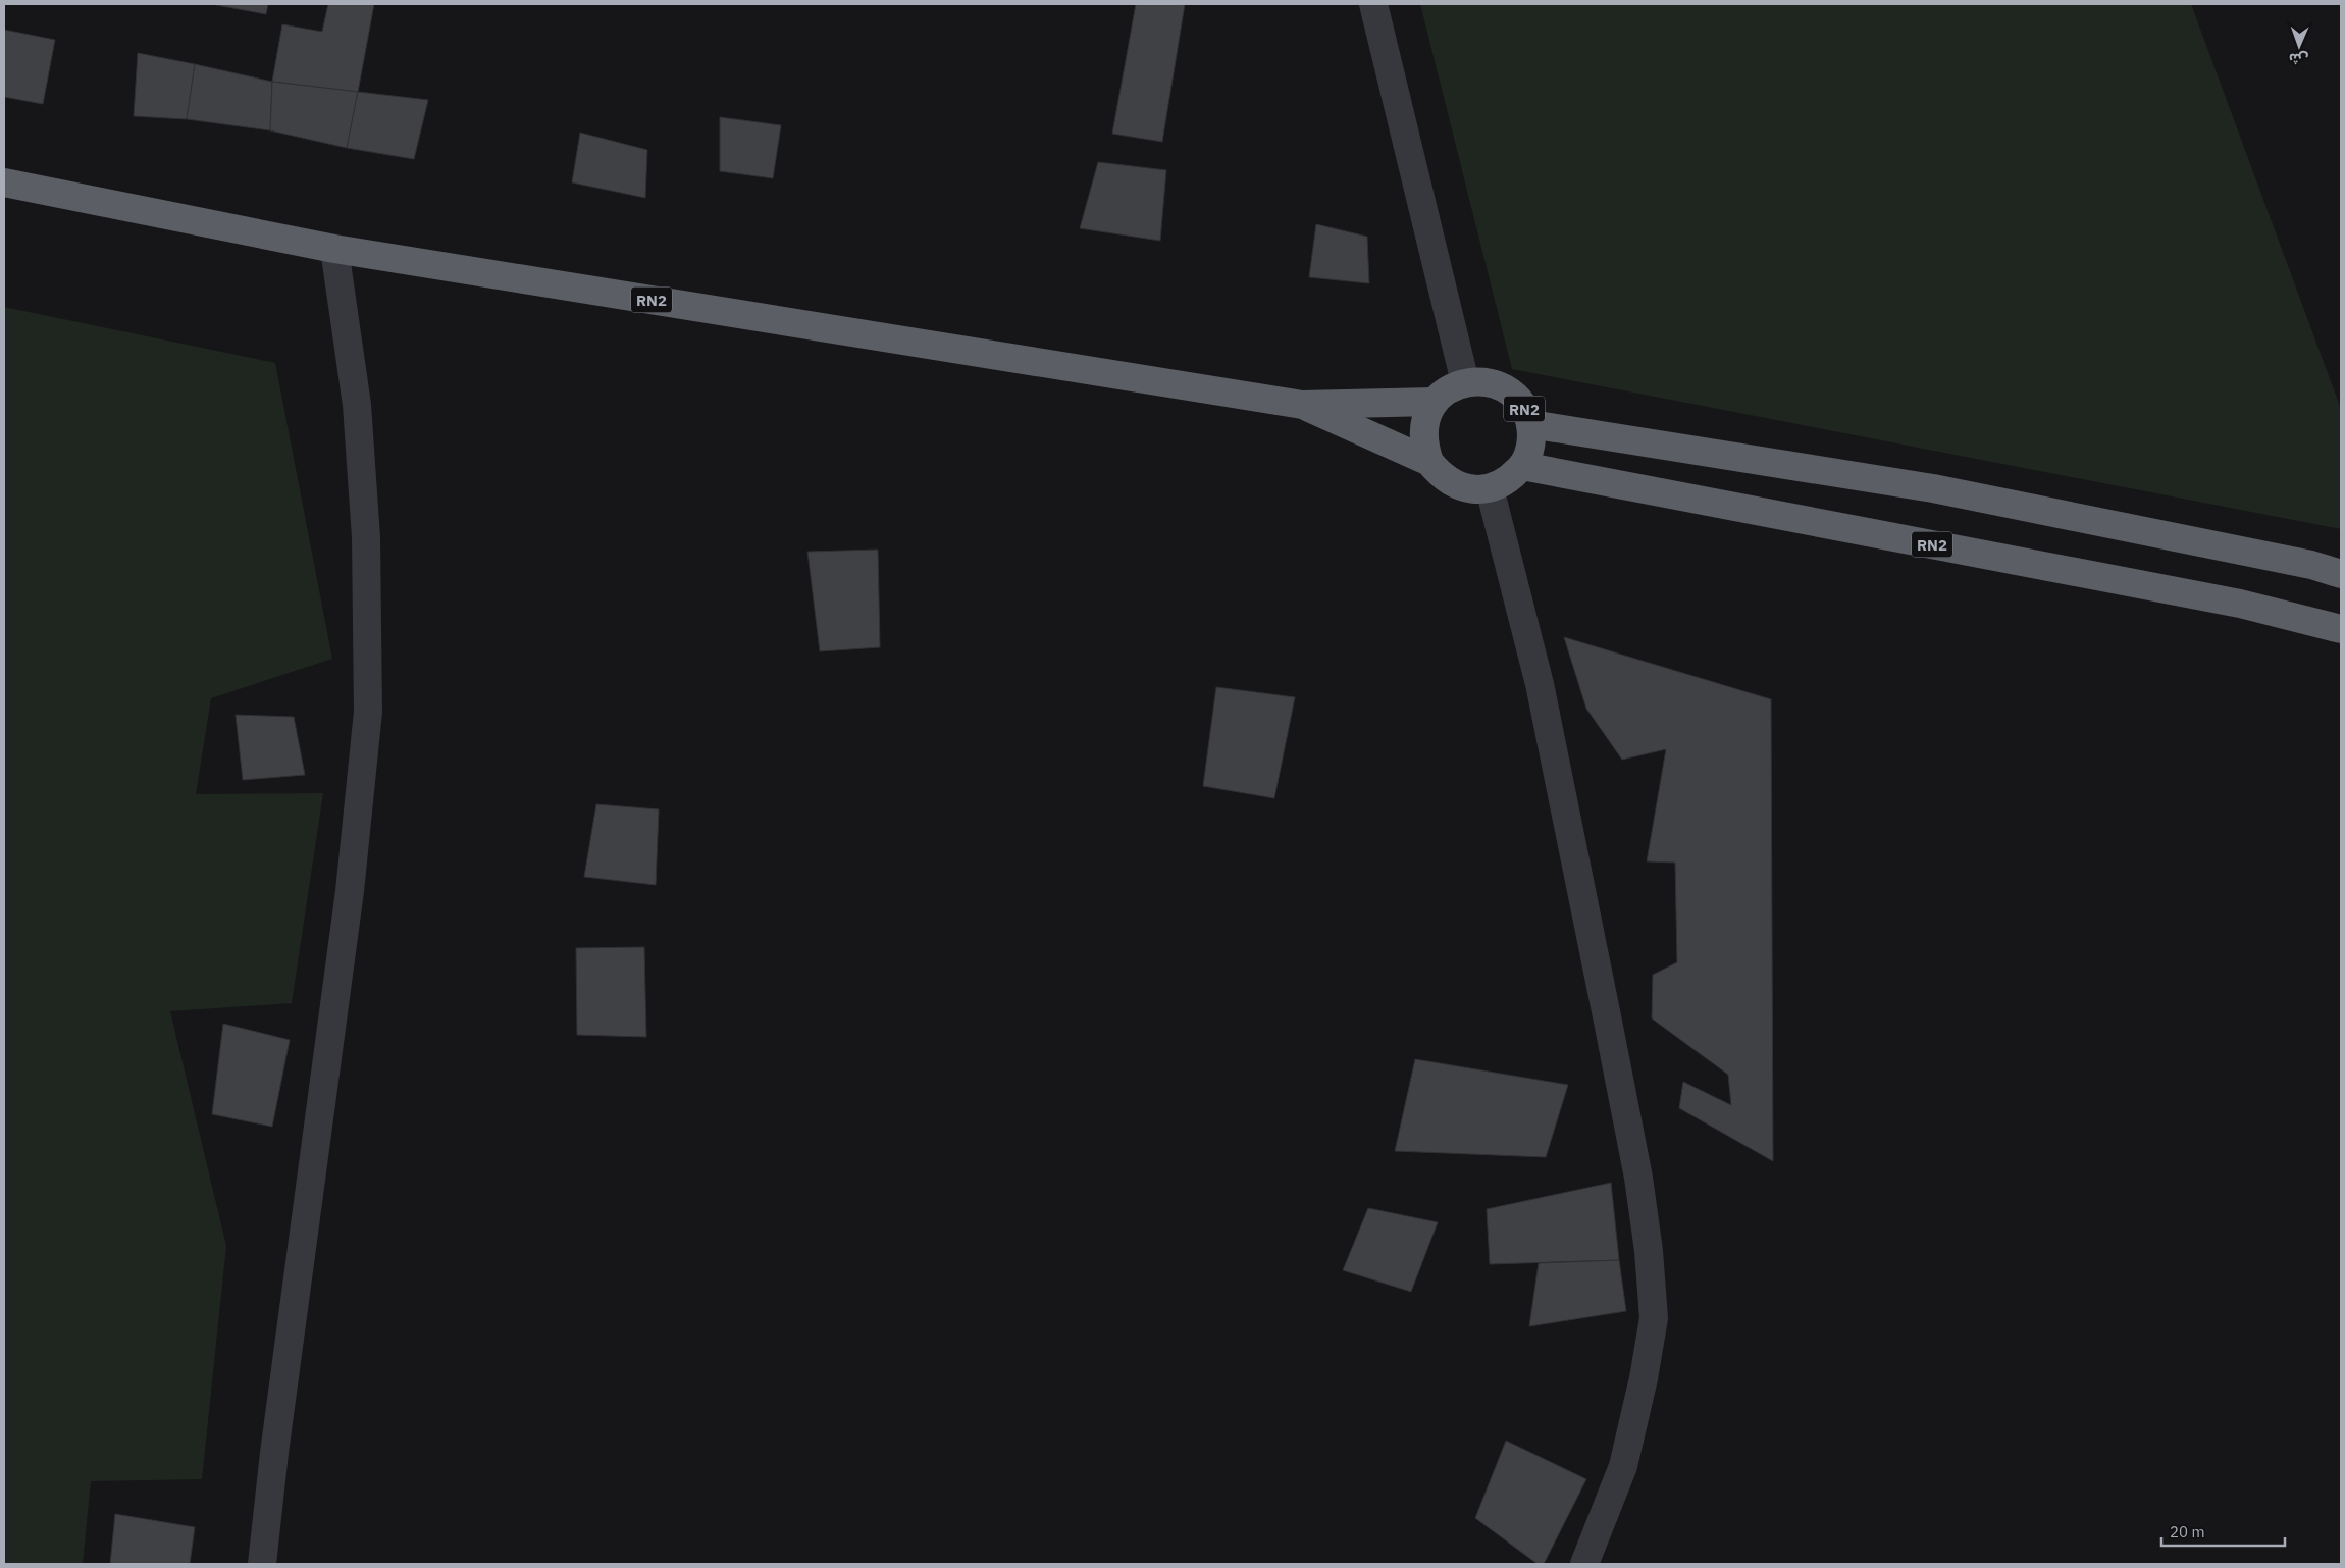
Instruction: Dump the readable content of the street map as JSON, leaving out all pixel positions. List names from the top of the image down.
{
  "streets": {
    "highway": ["RN2"]
  },
  "scale_bar": "20 m",
  "north": "bottom"
}
